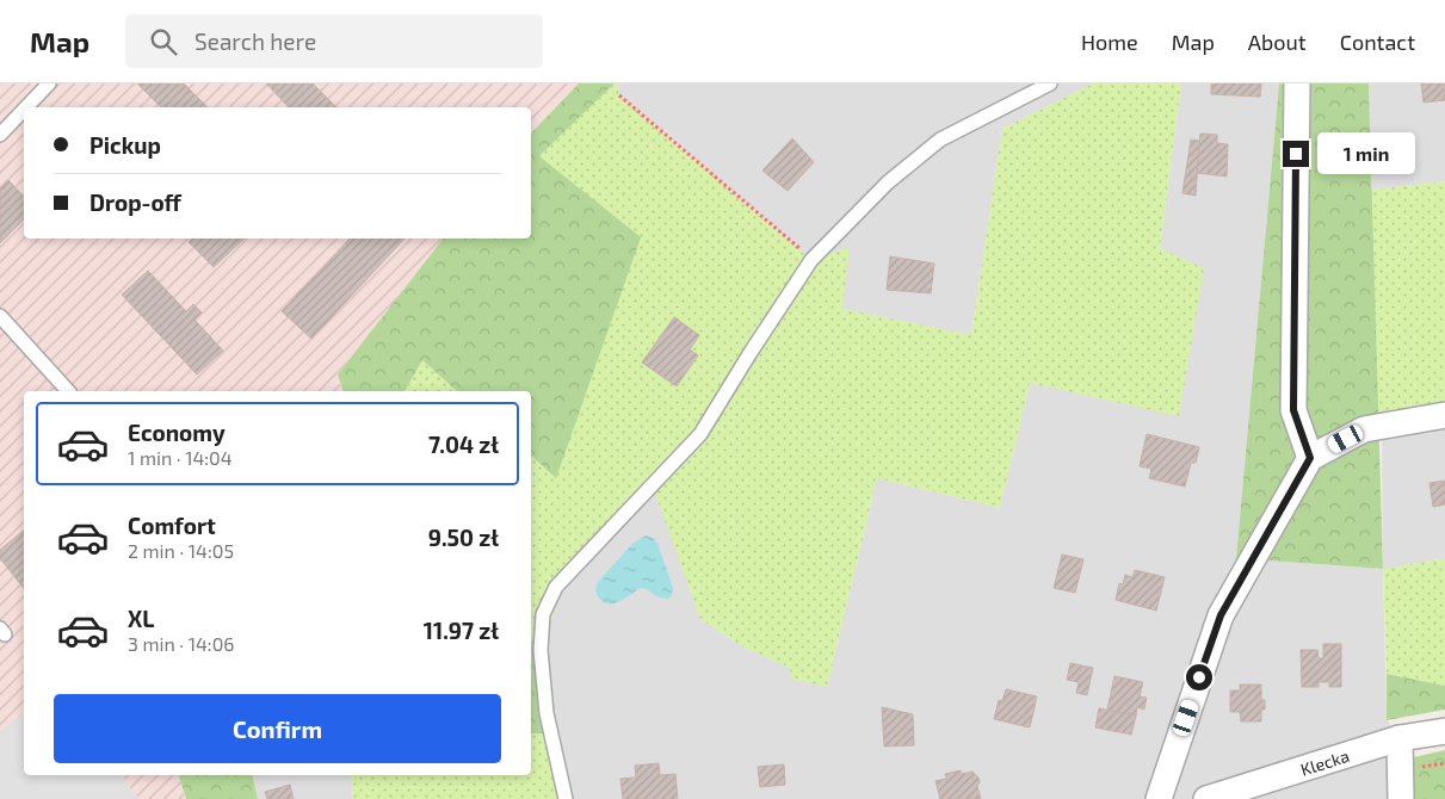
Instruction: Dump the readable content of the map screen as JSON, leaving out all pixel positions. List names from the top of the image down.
{
  "streets": {
    "street": ["Klecka"]
  },
  "page": {
    "header": "Map",
    "search": "Search here",
    "nav": [
      "Home",
      "Map",
      "About",
      "Contact"
    ],
    "banner": ["Pickup", "Drop-off"],
    "bubble": "1 min",
    "list": [
      {
        "name": "Economy",
        "note": "1 min · 14:04",
        "value": "7.04 zł"
      },
      {
        "name": "Comfort",
        "note": "2 min · 14:05",
        "value": "9.50 zł"
      },
      {
        "name": "XL",
        "note": "3 min · 14:06",
        "value": "11.97 zł"
      }
    ],
    "buttons": "Confirm"
  }
}
